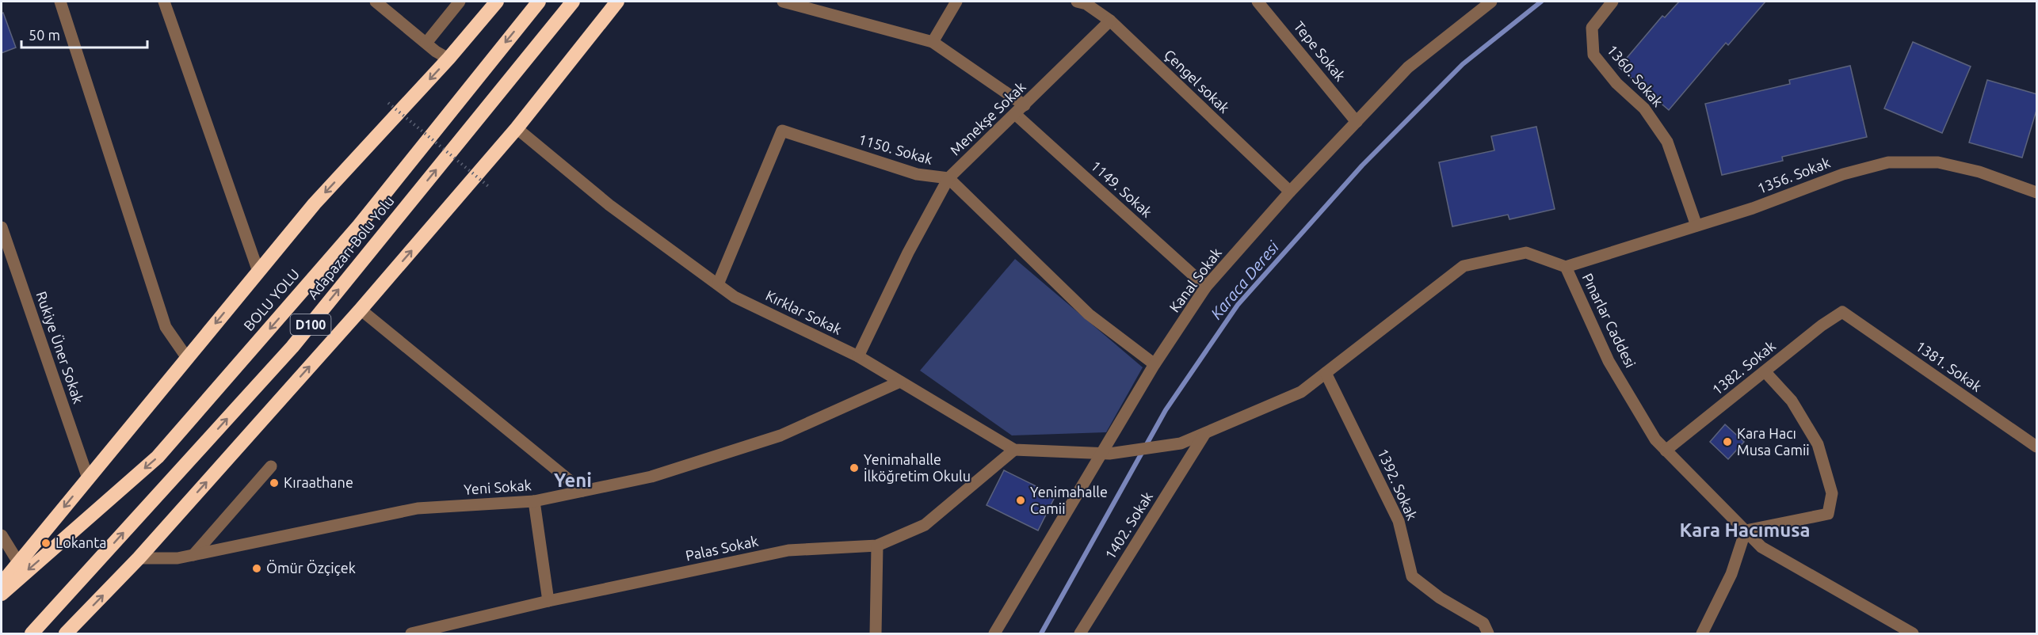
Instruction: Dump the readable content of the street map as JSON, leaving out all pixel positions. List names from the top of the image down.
{
  "streets": {
    "highway": ["Adapazarı-Bolu Yolu", "BOLU YOLU", "D100"],
    "street": [
      "Tepe Sokak",
      "1360. Sokak",
      "Çengel sokak",
      "Menekşe Sokak",
      "1150. Sokak",
      "1356. Sokak",
      "1149. Sokak",
      "Kanal Sokak",
      "Kırklar Sokak",
      "Pınarlar Caddesi",
      "Rukiye Üner Sokak",
      "1381. Sokak",
      "1382. Sokak",
      "1392. Sokak",
      "Yeni Sokak",
      "1402. Sokak",
      "Palas Sokak"
    ]
  },
  "crossings": [
    ["Tepe Sokak", "Kanal Sokak"],
    ["1360. Sokak", "1356. Sokak"],
    ["Çengel sokak", "Menekşe Sokak"],
    ["Çengel sokak", "Kanal Sokak"],
    ["Menekşe Sokak", "1150. Sokak"],
    ["Menekşe Sokak", "1149. Sokak"],
    ["Menekşe Sokak", "Kırklar Sokak"],
    ["1150. Sokak", "Kanal Sokak"],
    ["1150. Sokak", "Kırklar Sokak"],
    ["1356. Sokak", "Pınarlar Caddesi"],
    ["1149. Sokak", "Kanal Sokak"],
    ["Kanal Sokak", "Kırklar Sokak"],
    ["Kırklar Sokak", "Pınarlar Caddesi"],
    ["Kırklar Sokak", "Yeni Sokak"],
    ["Kırklar Sokak", "Palas Sokak"],
    ["Pınarlar Caddesi", "1382. Sokak"],
    ["Pınarlar Caddesi", "1392. Sokak"],
    ["Pınarlar Caddesi", "1402. Sokak"],
    ["1381. Sokak", "1382. Sokak"]
  ],
  "districts": ["Yeni", "Kara Hacımusa"],
  "water": ["Karaca Deresi"],
  "places": [
    "Kara Hacı Musa Camii",
    "Yenimahalle İlköğretim Okulu",
    "Kıraathane",
    "Yenimahalle Camii",
    "Lokanta",
    "Ömür Özçiçek"
  ],
  "scale_bar": "50 m"
}
